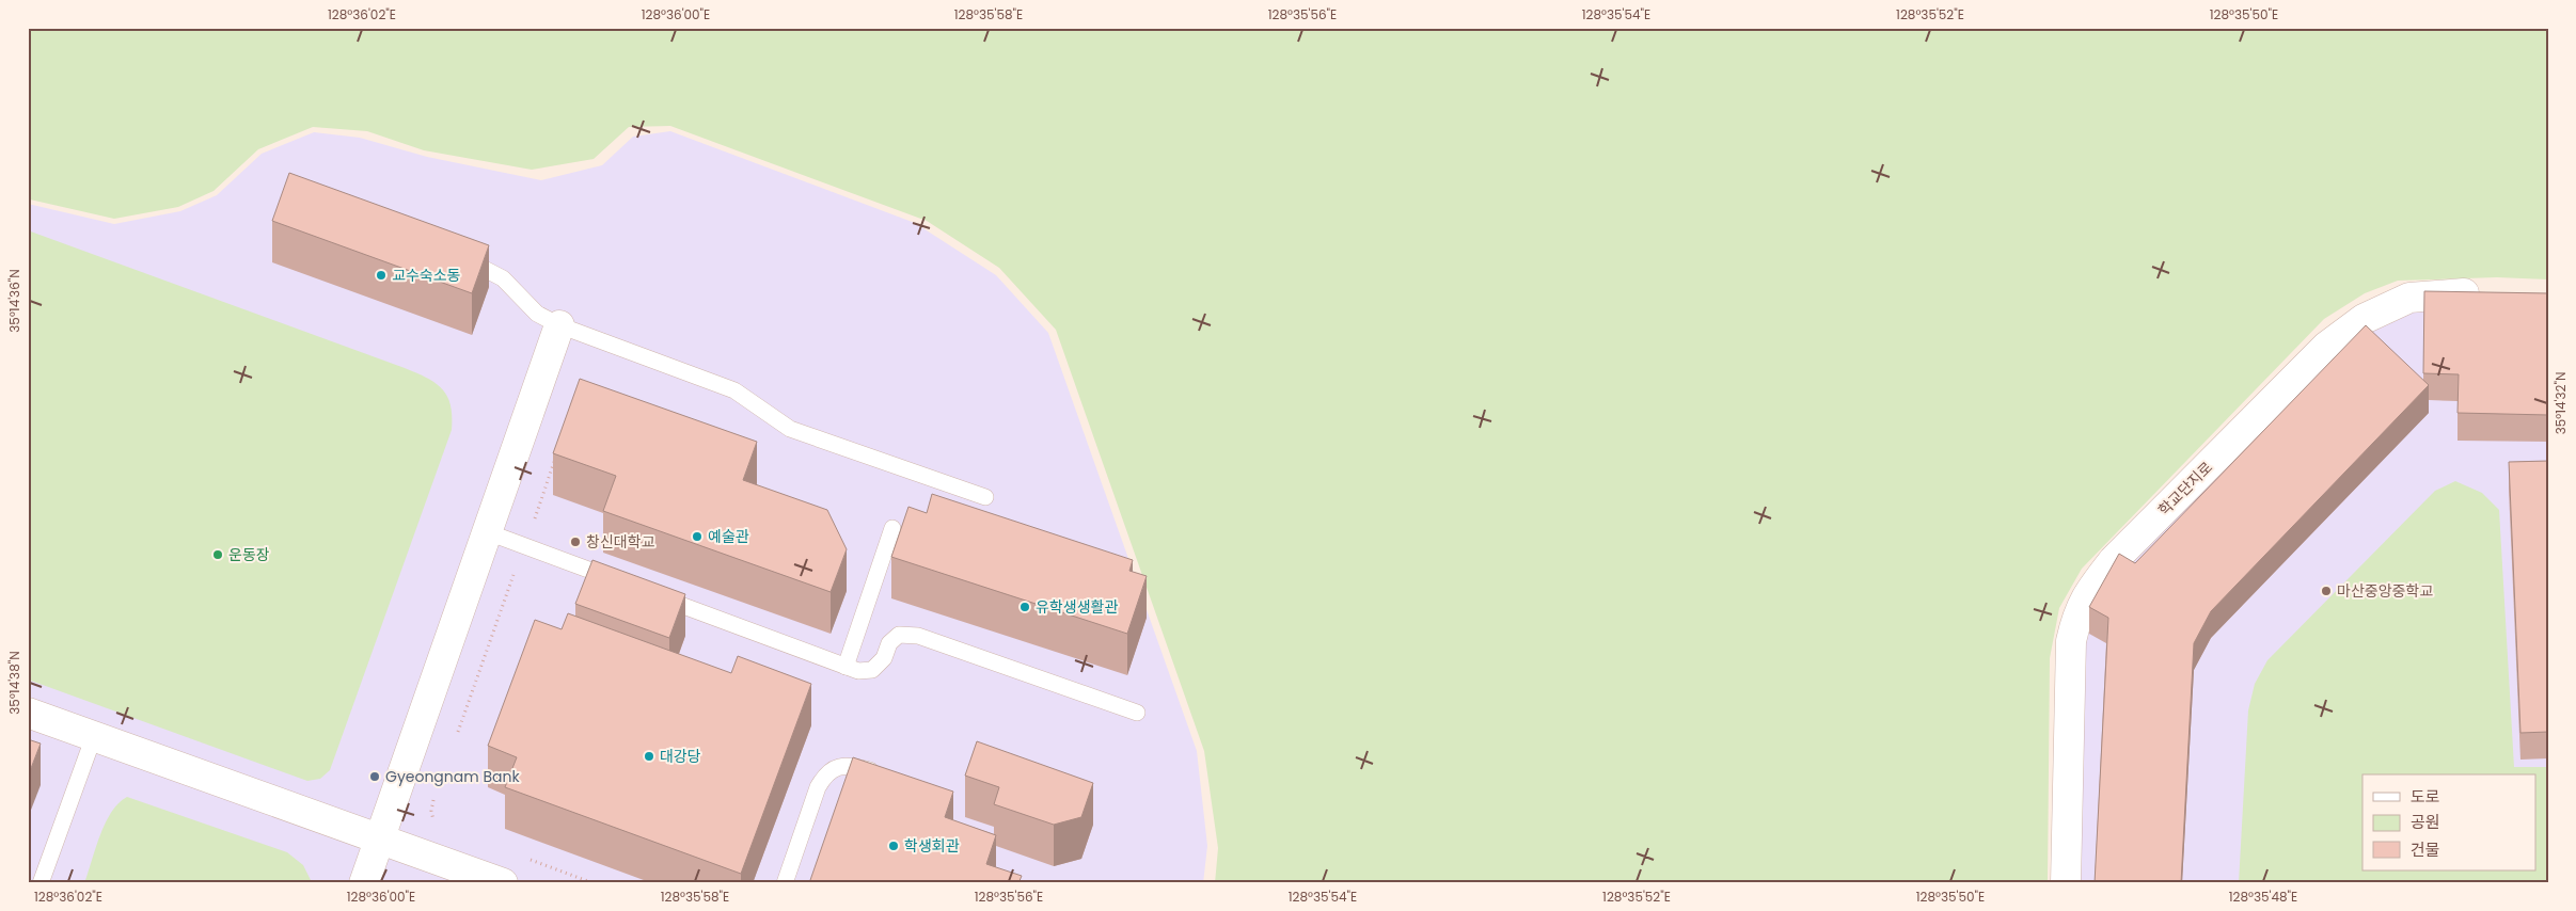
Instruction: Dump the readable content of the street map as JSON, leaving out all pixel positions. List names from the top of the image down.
{
  "streets": {
    "street": ["학교단지로"]
  },
  "places": [
    "교수숙소동",
    "예술관",
    "창신대학교",
    "운동장",
    "마산중앙중학교",
    "유학생생활관",
    "대강당",
    "Gyeongnam Bank",
    "학생회관"
  ],
  "legend": ["도로", "공원", "건물"],
  "coordinates": [
    "128°36'02\"E",
    "128°36'00\"E",
    "128°35'58\"E",
    "128°35'56\"E",
    "128°35'54\"E",
    "128°35'52\"E",
    "128°35'50\"E",
    "35°14'36\"N",
    "35°14'32\"N",
    "35°14'38\"N",
    "128°35'48\"E"
  ]
}
